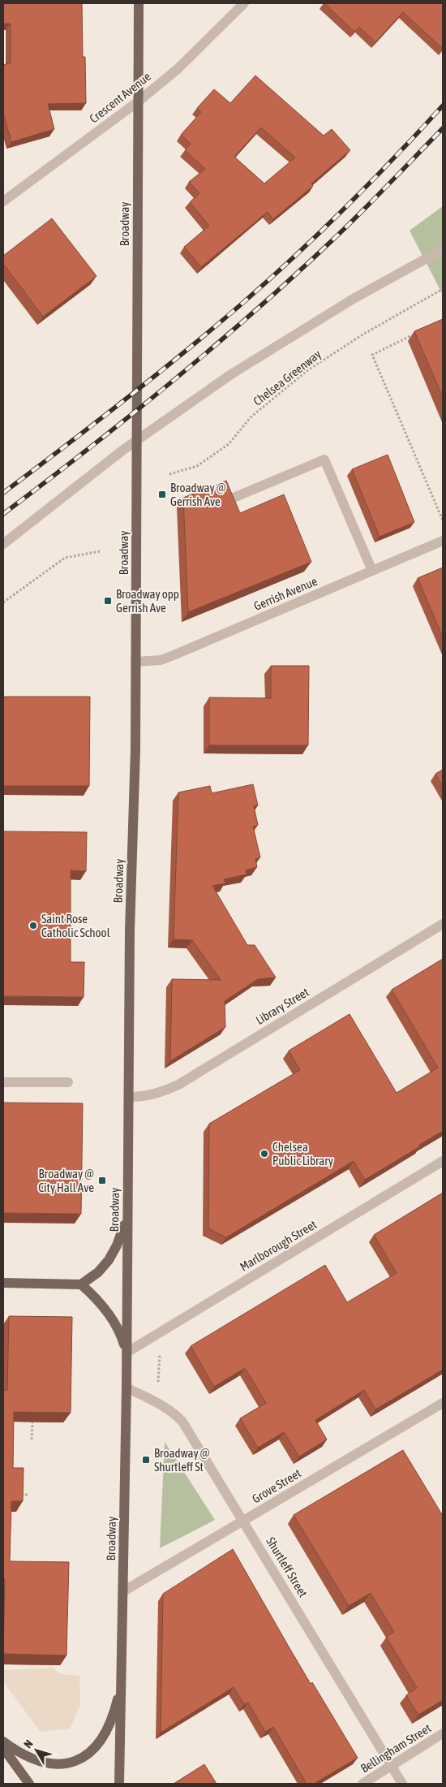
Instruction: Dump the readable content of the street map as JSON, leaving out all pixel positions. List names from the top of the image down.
{
  "streets": {
    "main road": ["Broadway"],
    "street": [
      "Crescent Avenue",
      "Gerrish Avenue",
      "Library Street",
      "Marlborough Street",
      "Grove Street",
      "Shurtleff Street",
      "Bellingham Street"
    ],
    "path": ["Chelsea Greenway"]
  },
  "crossings": [
    ["Crescent Avenue", "Broadway"],
    ["Broadway", "Gerrish Avenue"],
    ["Broadway", "Library Street"],
    ["Broadway", "Marlborough Street"],
    ["Broadway", "Grove Street"],
    ["Broadway", "Shurtleff Street"],
    ["Grove Street", "Shurtleff Street"],
    ["Shurtleff Street", "Bellingham Street"]
  ],
  "places": {
    "transit": [
      "Broadway @ Gerrish Ave",
      "Broadway opp Gerrish Ave",
      "Broadway @ City Hall Ave",
      "Broadway @ Shurtleff St"
    ],
    "other": ["Saint Rose Catholic School", "Chelsea Public Library"]
  },
  "north": "top left"
}
